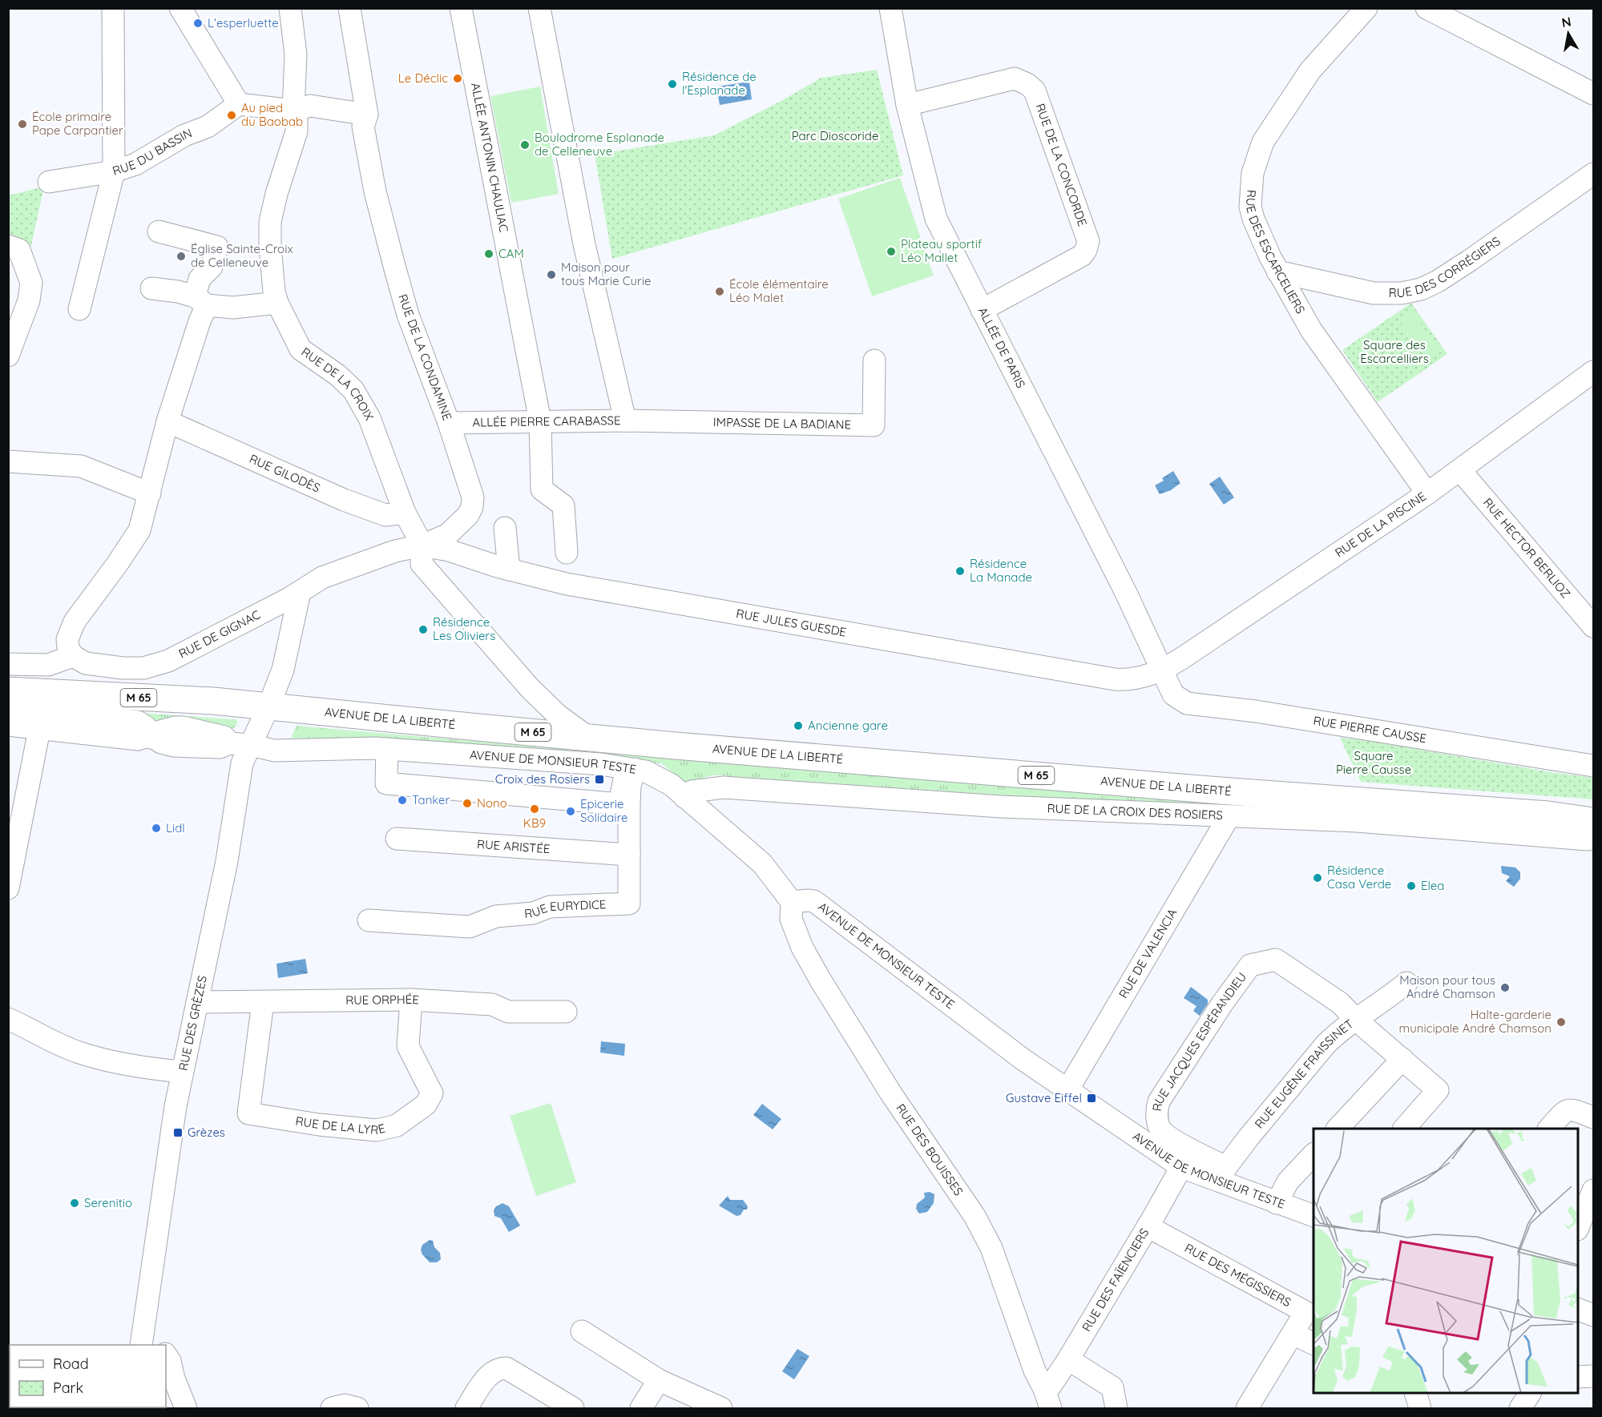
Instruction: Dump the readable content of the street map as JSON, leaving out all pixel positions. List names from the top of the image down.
{
  "streets": {
    "main road": ["M 65", "AVENUE DE LA LIBERTÉ"],
    "street": [
      "RUE DU BASSIN",
      "ALLÉE ANTONIN CHAULIAC",
      "RUE DE LA CONCORDE",
      "RUE DES ESCARCELIERS",
      "RUE DES CORRÉGIERS",
      "ALLÉE DE PARIS",
      "RUE DE LA CONDAMINE",
      "RUE DE LA CROIX",
      "ALLÉE PIERRE CARABASSE",
      "IMPASSE DE LA BADIANE",
      "RUE GILODÈS",
      "RUE DE LA PISCINE",
      "RUE HECTOR BERLIOZ",
      "RUE JULES GUESDE",
      "RUE DE GIGNAC",
      "RUE PIERRE CAUSSE",
      "AVENUE DE MONSIEUR TESTE",
      "RUE DE LA CROIX DES ROSIERS",
      "RUE ARISTÉE",
      "RUE EURYDICE",
      "RUE DE VALENCIA",
      "RUE ORPHÉE",
      "RUE DES GRÈZES",
      "RUE JACQUES ESPÉRANDIEU",
      "RUE EUGÈNE FRAISSINET",
      "RUE DE LA LYRE",
      "RUE DES BOUISSES",
      "RUE DES MÉGISSIERS",
      "RUE DES FAÏENCIERS"
    ]
  },
  "crossings": [
    ["ALLÉE ANTONIN CHAULIAC", "ALLÉE PIERRE CARABASSE"],
    ["RUE DE LA CONCORDE", "ALLÉE DE PARIS"],
    ["RUE DES ESCARCELIERS", "RUE DES CORRÉGIERS"],
    ["RUE DES ESCARCELIERS", "RUE DE LA PISCINE"],
    ["ALLÉE DE PARIS", "RUE DE LA PISCINE"],
    ["ALLÉE DE PARIS", "RUE JULES GUESDE"],
    ["ALLÉE DE PARIS", "RUE PIERRE CAUSSE"],
    ["RUE DE LA CONDAMINE", "RUE DE LA CROIX"],
    ["RUE DE LA CONDAMINE", "ALLÉE PIERRE CARABASSE"],
    ["RUE DE LA CONDAMINE", "RUE JULES GUESDE"],
    ["RUE DE LA CONDAMINE", "RUE DE GIGNAC"],
    ["RUE DE LA CROIX", "RUE GILODÈS"],
    ["RUE DE LA CROIX", "RUE JULES GUESDE"],
    ["RUE DE LA CROIX", "RUE DE GIGNAC"],
    ["RUE DE LA CROIX", "AVENUE DE LA LIBERTÉ"],
    ["ALLÉE PIERRE CARABASSE", "IMPASSE DE LA BADIANE"],
    ["RUE DE LA PISCINE", "RUE HECTOR BERLIOZ"],
    ["RUE DE LA PISCINE", "RUE JULES GUESDE"],
    ["RUE DE LA PISCINE", "RUE PIERRE CAUSSE"],
    ["RUE JULES GUESDE", "RUE DE GIGNAC"],
    ["RUE JULES GUESDE", "RUE PIERRE CAUSSE"],
    ["RUE DE GIGNAC", "RUE DES GRÈZES"],
    ["M 65", "AVENUE DE MONSIEUR TESTE"],
    ["AVENUE DE LA LIBERTÉ", "RUE DE LA CROIX DES ROSIERS"],
    ["AVENUE DE LA LIBERTÉ", "RUE DES GRÈZES"],
    ["AVENUE DE MONSIEUR TESTE", "RUE DE LA CROIX DES ROSIERS"],
    ["AVENUE DE MONSIEUR TESTE", "RUE EURYDICE"],
    ["AVENUE DE MONSIEUR TESTE", "RUE DE VALENCIA"],
    ["AVENUE DE MONSIEUR TESTE", "RUE DES GRÈZES"],
    ["AVENUE DE MONSIEUR TESTE", "RUE JACQUES ESPÉRANDIEU"],
    ["AVENUE DE MONSIEUR TESTE", "RUE EUGÈNE FRAISSINET"],
    ["AVENUE DE MONSIEUR TESTE", "RUE DES BOUISSES"],
    ["AVENUE DE MONSIEUR TESTE", "RUE DES FAÏENCIERS"],
    ["RUE DE LA CROIX DES ROSIERS", "RUE DE VALENCIA"],
    ["RUE ARISTÉE", "RUE EURYDICE"],
    ["RUE ORPHÉE", "RUE DES GRÈZES"],
    ["RUE ORPHÉE", "RUE DE LA LYRE"],
    ["RUE JACQUES ESPÉRANDIEU", "RUE EUGÈNE FRAISSINET"],
    ["RUE DES BOUISSES", "RUE DES FAÏENCIERS"],
    ["RUE DES MÉGISSIERS", "RUE DES FAÏENCIERS"]
  ],
  "parks": ["Parc Dioscoride", "Square des Escarcelliers", "Square Pierre Causse"],
  "places": {
    "other": [
      "L'esperluette",
      "Le Déclic",
      "Résidence de l'Esplanade",
      "Au pied du Baobab",
      "École primaire Pape Carpantier",
      "Boulodrome Esplanade de Celleneuve",
      "Plateau sportif Léo Mallet",
      "CAM",
      "Église Sainte-Croix de Celleneuve",
      "Maison pour tous Marie Curie",
      "École élémentaire Léo Malet",
      "Résidence La Manade",
      "Résidence Les Oliviers",
      "Ancienne gare",
      "Tanker",
      "Nono",
      "KB9",
      "Epicerie Solidaire",
      "Lidl",
      "Résidence Casa Verde",
      "Elea",
      "Maison pour tous André Chamson",
      "Halte-garderie municipale André Chamson",
      "Serenitio"
    ],
    "transit": ["Croix des Rosiers", "Gustave Eiffel", "Grèzes"]
  },
  "legend": ["Road", "Park"],
  "north": "top"
}
